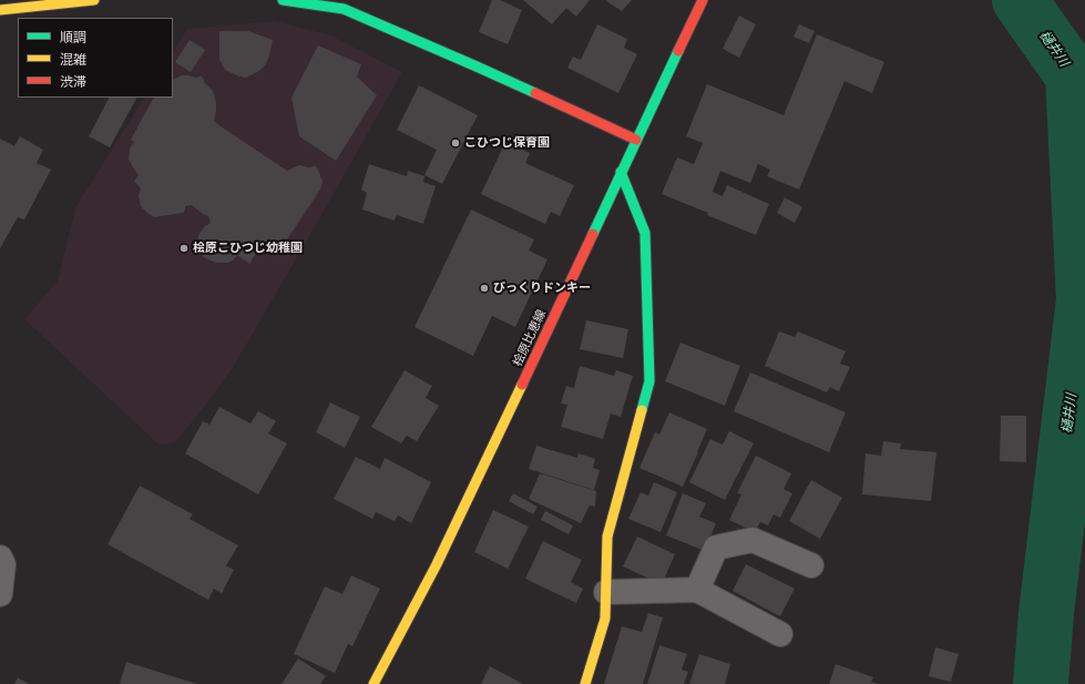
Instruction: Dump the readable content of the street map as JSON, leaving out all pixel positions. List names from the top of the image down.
{
  "streets": {
    "street": ["桧原比恵線"]
  },
  "water": ["樋井川"],
  "places": ["こひつじ保育園", "桧原こひつじ幼稚園", "びっくりドンキー"],
  "legend": ["順調", "混雑", "渋滞"]
}
